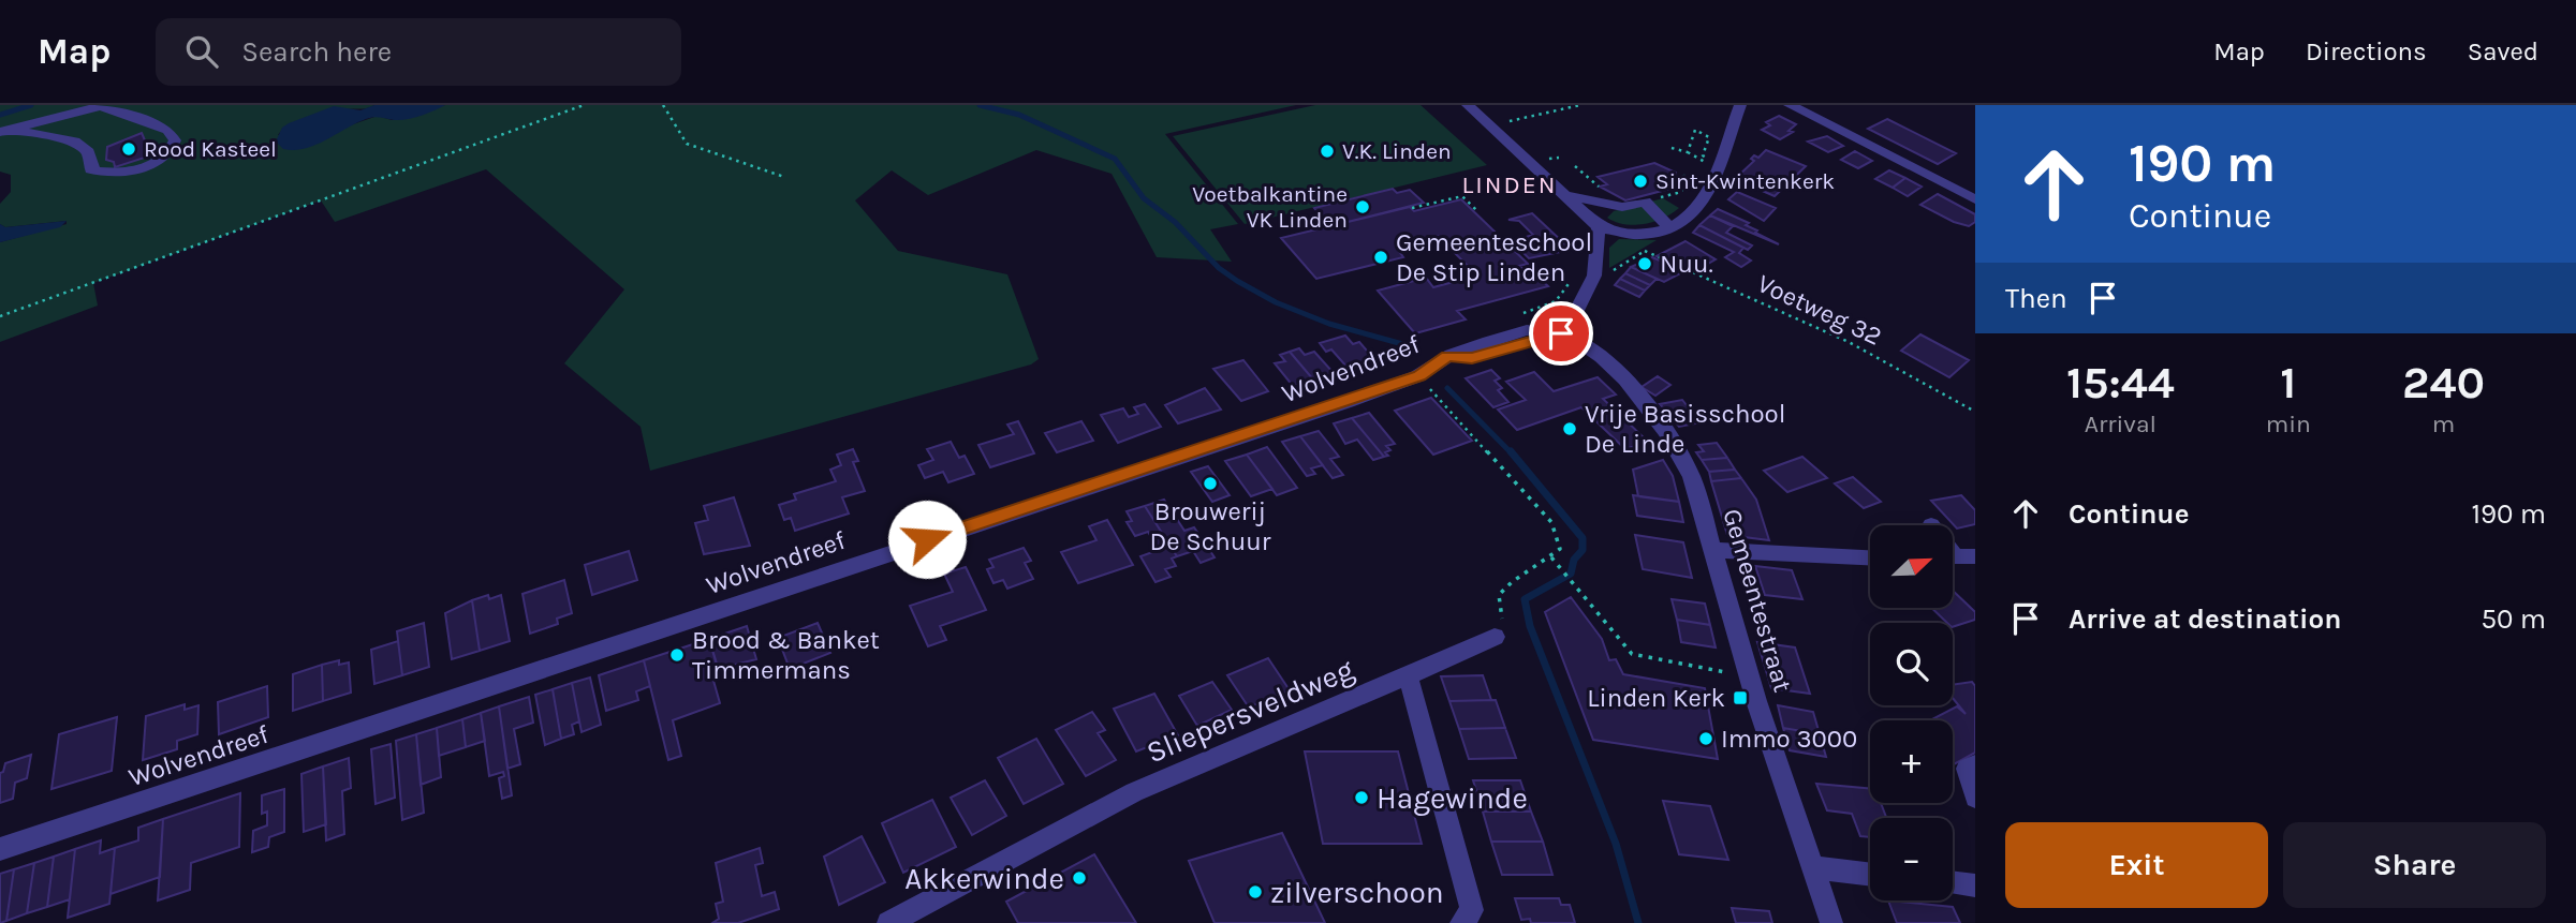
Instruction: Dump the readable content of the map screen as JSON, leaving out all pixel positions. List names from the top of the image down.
{
  "streets": {
    "street": ["Wolvendreef", "Gemeentestraat", "Sliepersveldweg"],
    "path": ["Voetweg 32"]
  },
  "crossings": [
    ["Wolvendreef", "Gemeentestraat"]
  ],
  "districts": ["LINDEN"],
  "places": {
    "other": [
      "Rood Kasteel",
      "V.K. Linden",
      "Sint-Kwintenkerk",
      "Voetbalkantine VK Linden",
      "Gemeenteschool De Stip Linden",
      "Nuu.",
      "Vrije Basisschool De Linde",
      "Brouwerij De Schuur",
      "Brood & Banket Timmermans",
      "Immo 3000",
      "Hagewinde",
      "Akkerwinde",
      "zilverschoon"
    ],
    "transit": ["Linden Kerk"]
  },
  "north": "top right",
  "page": {
    "header": "Map",
    "search": "Search here",
    "nav": ["Map", "Directions", "Saved"],
    "turn": ["190 m", "Continue"],
    "then": "Then",
    "eta": [
      "15:44",
      "Arrival",
      "1",
      "min",
      "240",
      "m"
    ],
    "list": [
      {
        "name": "Continue",
        "value": "190 m"
      },
      {
        "name": "Arrive at destination",
        "value": "50 m"
      }
    ],
    "map_buttons": ["+", "−"],
    "buttons": ["Exit", "Share"]
  }
}
